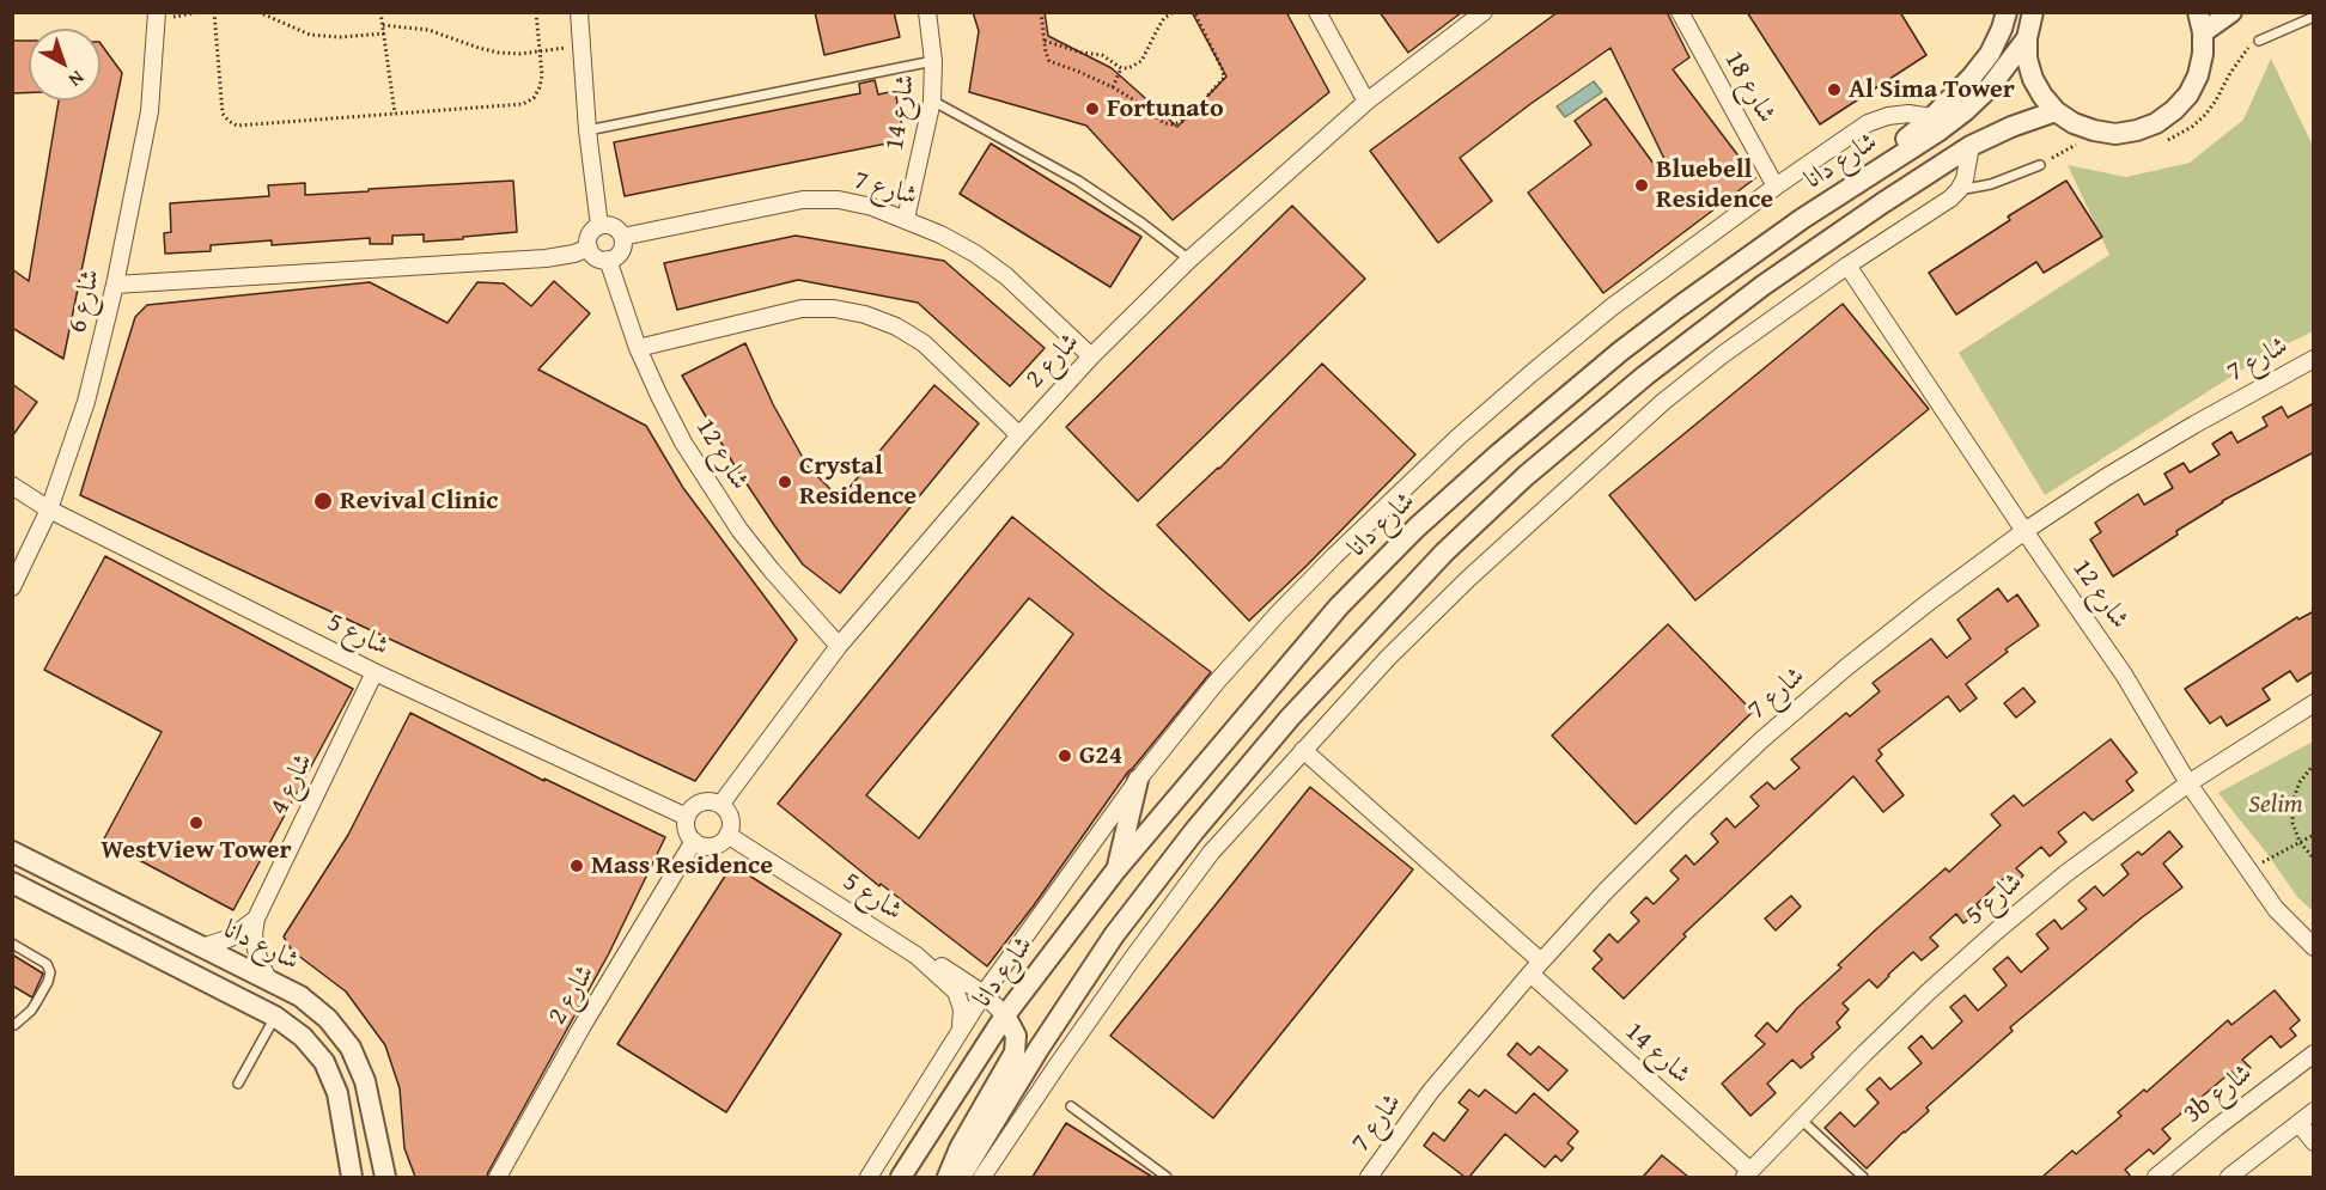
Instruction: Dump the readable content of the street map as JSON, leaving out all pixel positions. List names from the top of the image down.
{
  "streets": {
    "street": [
      "شارع 18",
      "شارع 14",
      "شارع دانا",
      "شارع 7",
      "شارع 6",
      "شارع 2",
      "شارع 12",
      "شارع 5",
      "شارع 4",
      "3b شارع"
    ]
  },
  "crossings": [
    ["شارع 14", "شارع 7"],
    ["شارع 14", "شارع 5"],
    ["شارع دانا", "شارع 5"],
    ["شارع دانا", "شارع 4"],
    ["شارع 7", "شارع 2"],
    ["شارع 7", "شارع 12"],
    ["شارع 6", "شارع 5"],
    ["شارع 2", "شارع 12"],
    ["شارع 2", "شارع 5"],
    ["شارع 12", "شارع 5"],
    ["شارع 5", "شارع 4"]
  ],
  "parks": ["Selim"],
  "places": [
    "Al Sima Tower",
    "Fortunato",
    "Bluebell Residence",
    "Crystal Residence",
    "Revival Clinic",
    "G24",
    "WestView Tower",
    "Mass Residence"
  ],
  "north": "bottom right"
}
